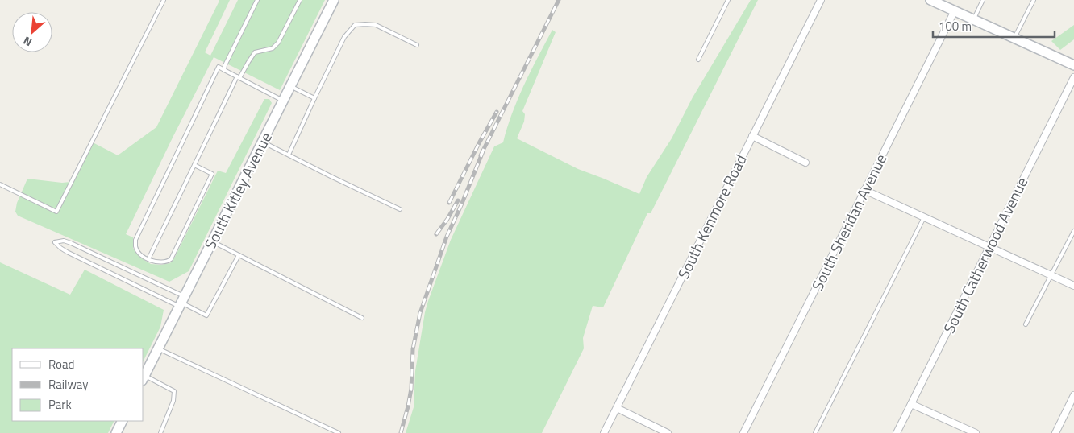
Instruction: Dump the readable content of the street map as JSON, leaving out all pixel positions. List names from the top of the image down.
{
  "streets": {
    "street": [
      "South Kitley Avenue",
      "South Kenmore Road",
      "South Sheridan Avenue",
      "South Catherwood Avenue"
    ]
  },
  "legend": ["Road", "Railway", "Park"],
  "scale_bar": "100 m",
  "north": "bottom left"
}
